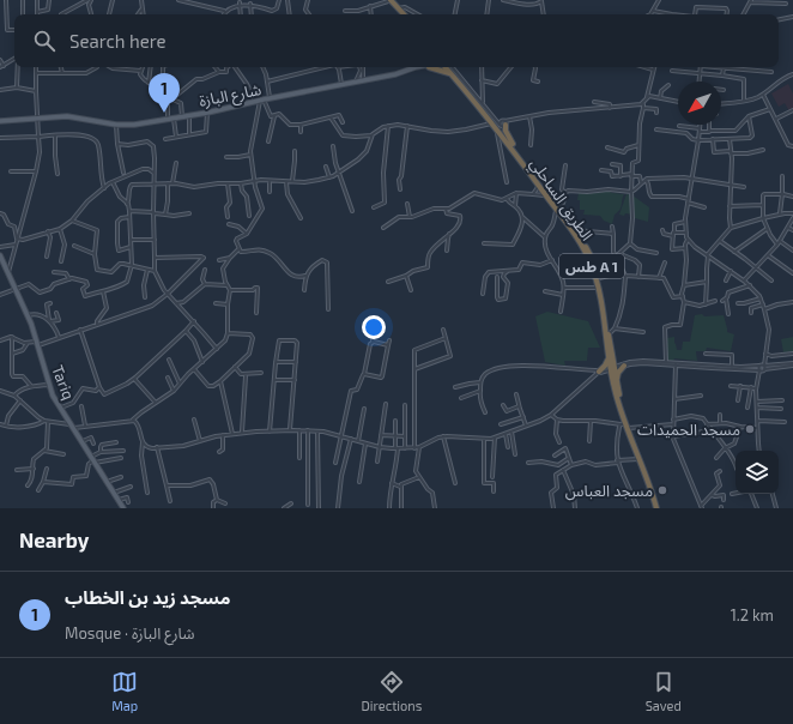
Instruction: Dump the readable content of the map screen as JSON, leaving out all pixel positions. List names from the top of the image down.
{
  "streets": {
    "highway": ["الطريق الساحلي", "طس A 1"],
    "main road": ["شارع البازة", "Tariq"]
  },
  "places": ["مسجد الحميدات", "مسجد العباس"],
  "north": "bottom left",
  "page": {
    "search": "Search here",
    "pins": "1",
    "heading": "Nearby",
    "list": [
      {
        "mark": "1",
        "name": "مسجد زيد بن الخطاب",
        "note": "Mosque · شارع البازة",
        "value": "1.2 km"
      }
    ],
    "nav": ["Map", "Directions", "Saved"]
  }
}
